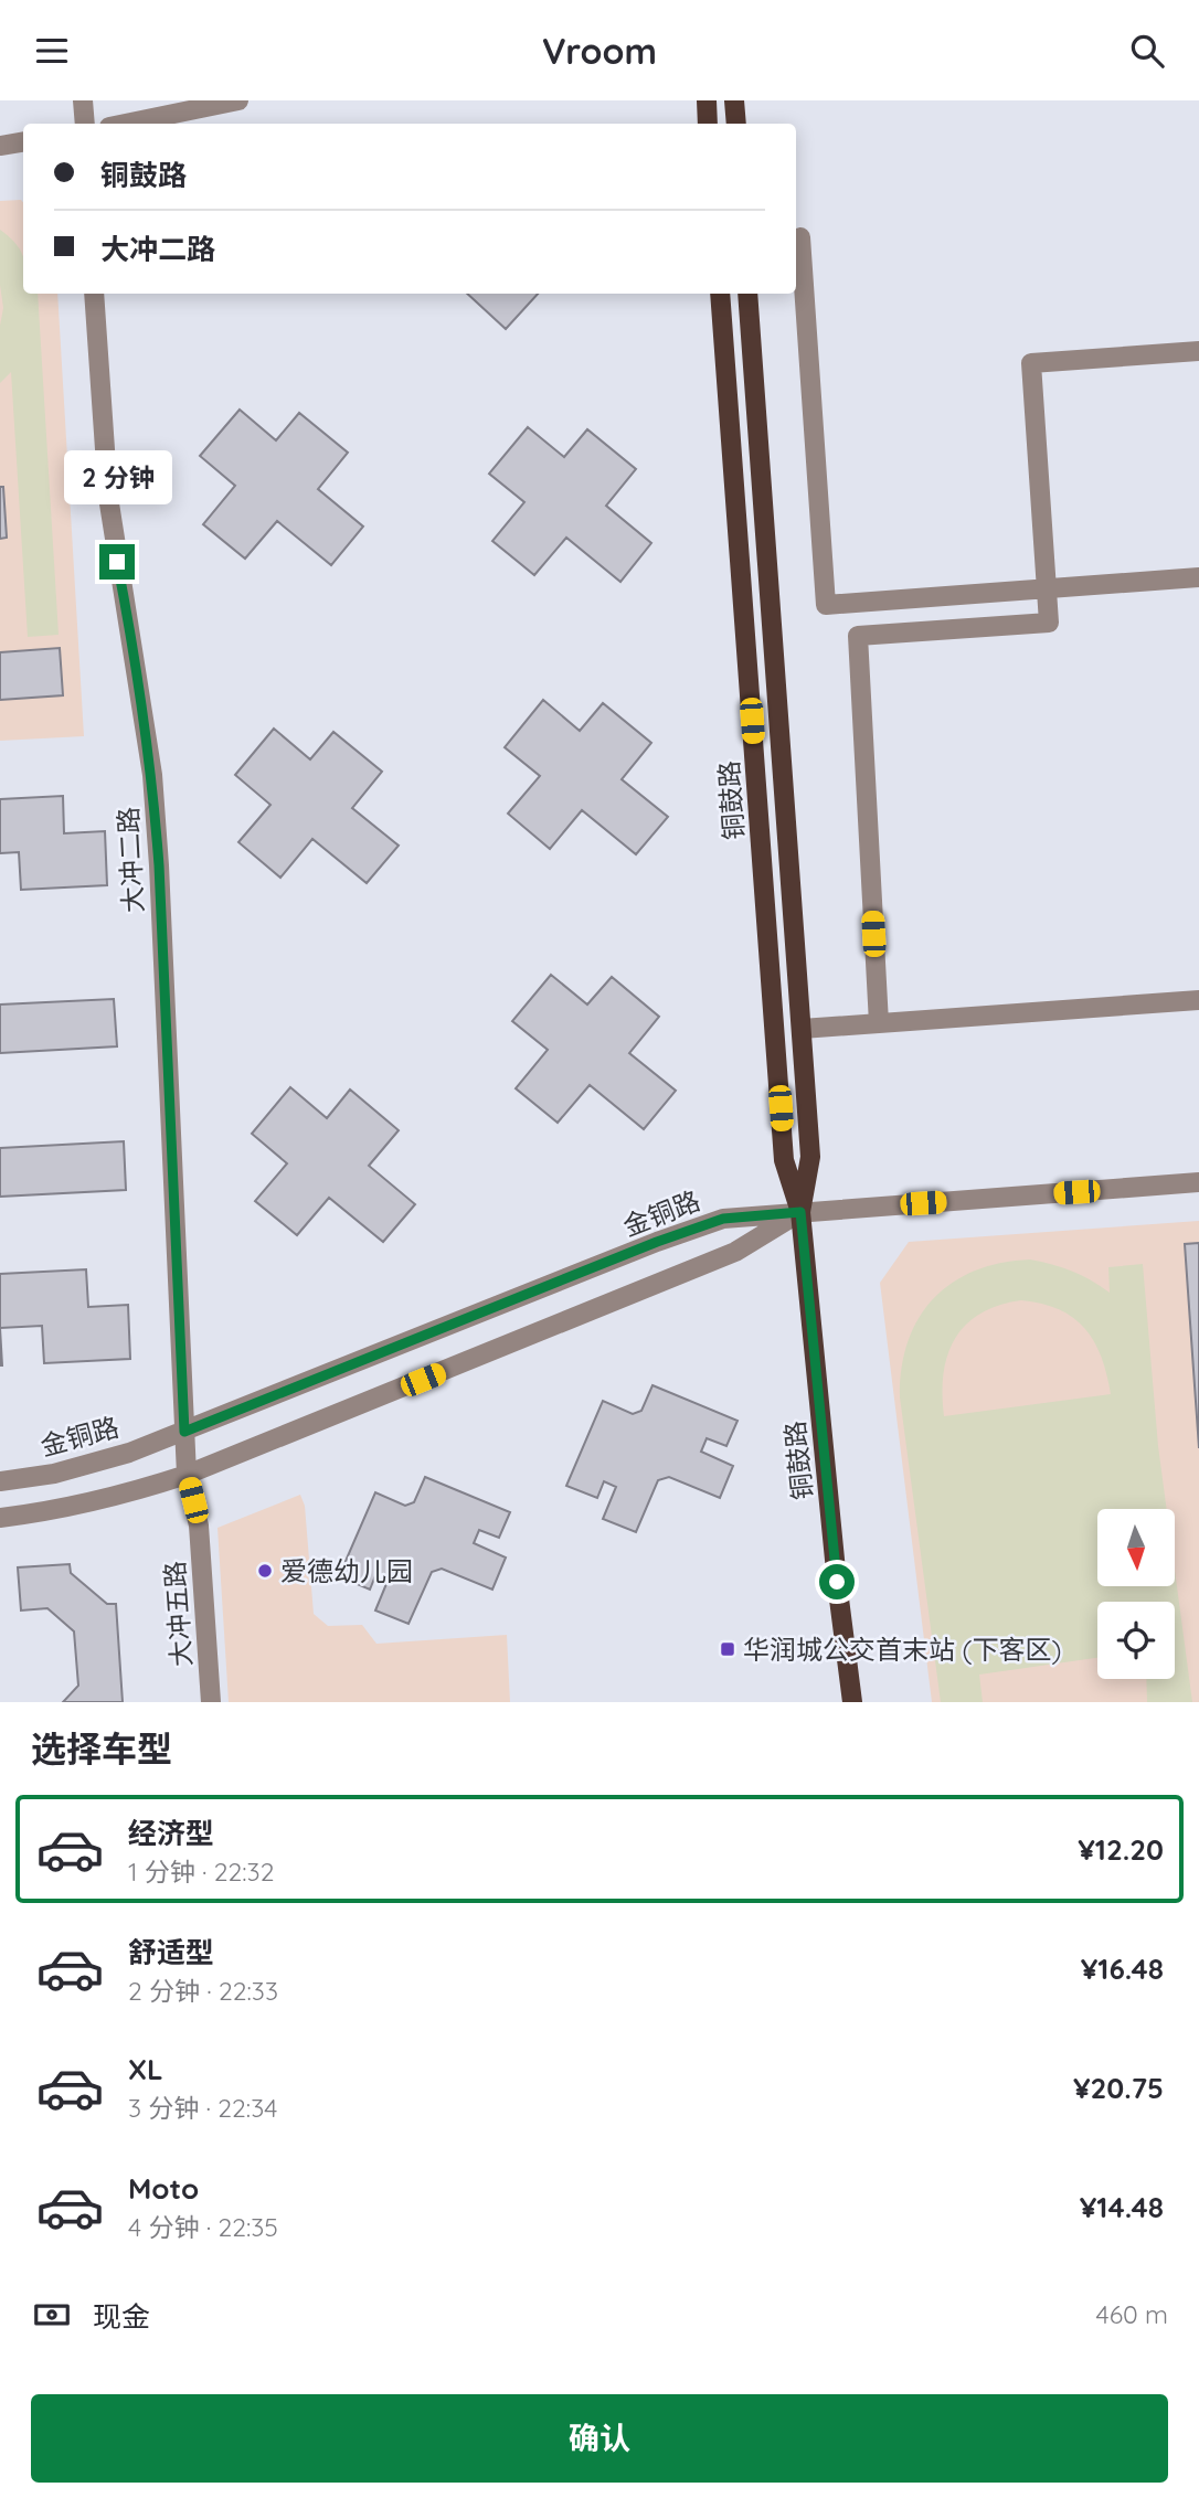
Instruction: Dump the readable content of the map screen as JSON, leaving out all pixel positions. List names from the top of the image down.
{
  "streets": {
    "main road": ["铜鼓路"],
    "street": ["大冲二路", "金铜路", "大冲五路"]
  },
  "crossings": [
    ["铜鼓路", "金铜路"],
    ["大冲二路", "金铜路"],
    ["大冲二路", "大冲五路"],
    ["金铜路", "大冲五路"]
  ],
  "places": {
    "other": ["爱德幼儿园"],
    "transit": ["华润城公交首末站 (下客区)"]
  },
  "north": "bottom",
  "page": {
    "header": "Vroom",
    "banner": ["铜鼓路", "大冲二路"],
    "bubble": "2 分钟",
    "heading": "选择车型",
    "list": [
      {
        "name": "经济型",
        "note": "1 分钟 · 22:32",
        "value": "¥12.20"
      },
      {
        "name": "舒适型",
        "note": "2 分钟 · 22:33",
        "value": "¥16.48"
      },
      {
        "name": "XL",
        "note": "3 分钟 · 22:34",
        "value": "¥20.75"
      },
      {
        "name": "Moto",
        "note": "4 分钟 · 22:35",
        "value": "¥14.48"
      }
    ],
    "pay": ["现金", "460 m"],
    "buttons": "确认"
  }
}
